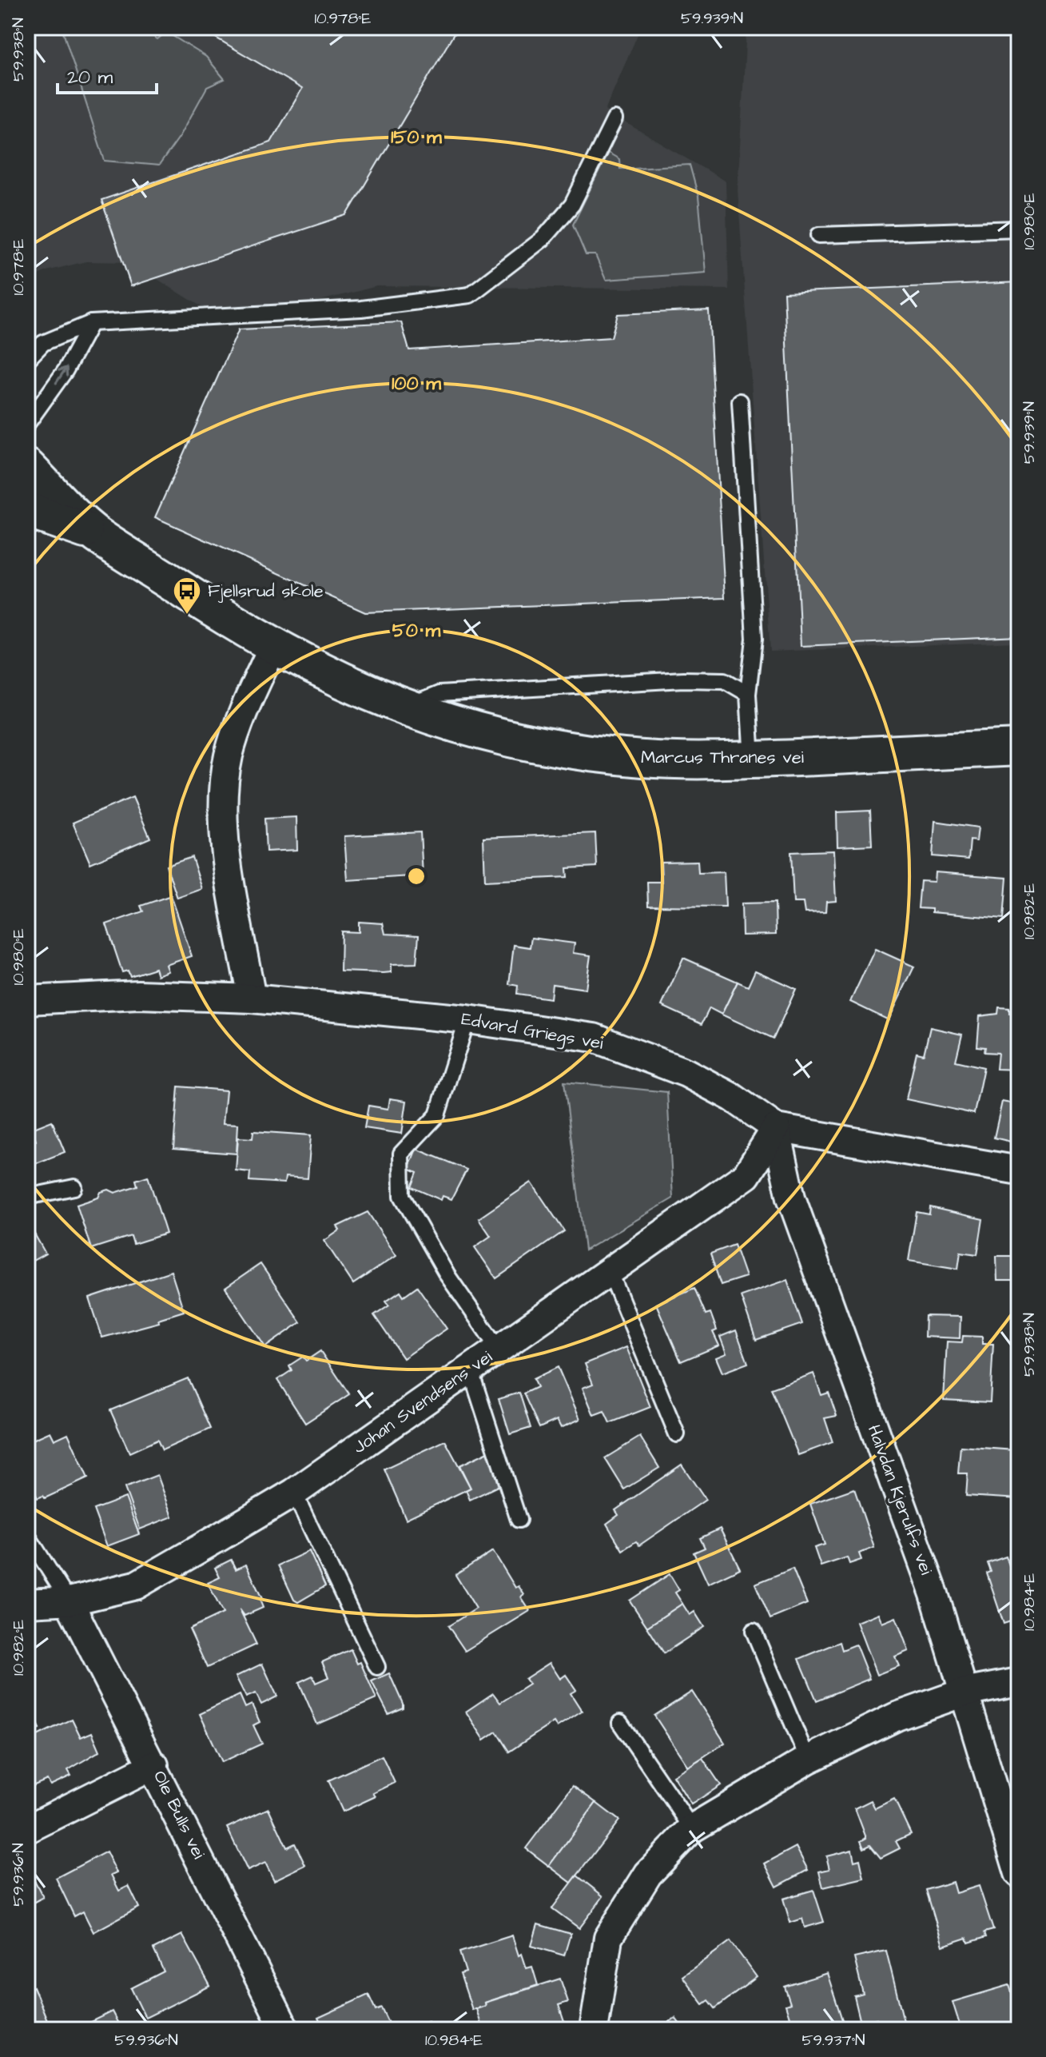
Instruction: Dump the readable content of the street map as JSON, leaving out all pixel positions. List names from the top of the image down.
{
  "streets": {
    "main road": ["Marcus Thranes vei"],
    "street": [
      "Edvard Griegs vei",
      "Johan Svendsens vei",
      "Halvdan Kjerulfs vei",
      "Ole Bulls vei"
    ]
  },
  "crossings": [
    ["Edvard Griegs vei", "Johan Svendsens vei"],
    ["Edvard Griegs vei", "Halvdan Kjerulfs vei"],
    ["Johan Svendsens vei", "Halvdan Kjerulfs vei"],
    ["Johan Svendsens vei", "Ole Bulls vei"]
  ],
  "places": {
    "bus stop": ["Fjellsrud skole"]
  },
  "scale_bar": "20 m",
  "coordinates": [
    "10.978°E",
    "59.939°N",
    "59.938°N",
    "10.980°E",
    "10.982°E",
    "10.984°E",
    "59.936°N",
    "59.937°N"
  ],
  "rings": ["150 m", "100 m", "50 m"]
}
